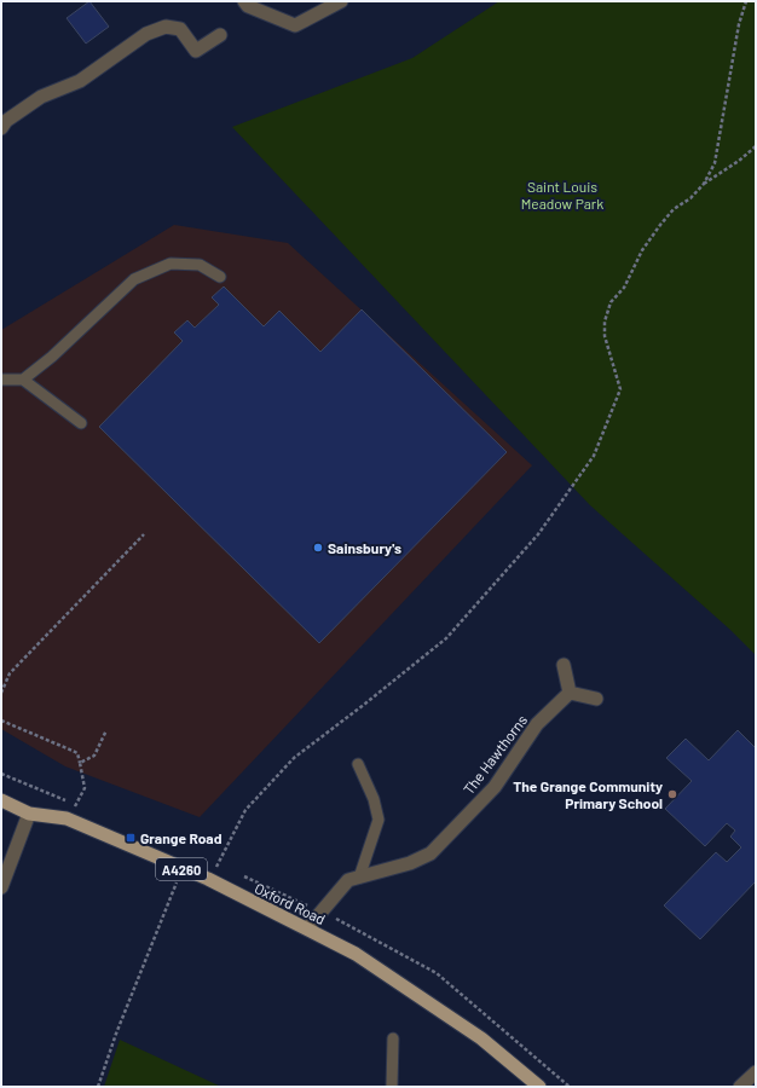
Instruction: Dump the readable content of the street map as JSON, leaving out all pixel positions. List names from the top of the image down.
{
  "streets": {
    "main road": ["A4260", "Oxford Road"],
    "street": ["The Hawthorns"]
  },
  "crossings": [
    ["The Hawthorns", "Oxford Road"]
  ],
  "parks": ["Saint Louis Meadow Park"],
  "places": {
    "other": ["Sainsbury's", "The Grange Community Primary School"],
    "transit": ["Grange Road"]
  }
}
